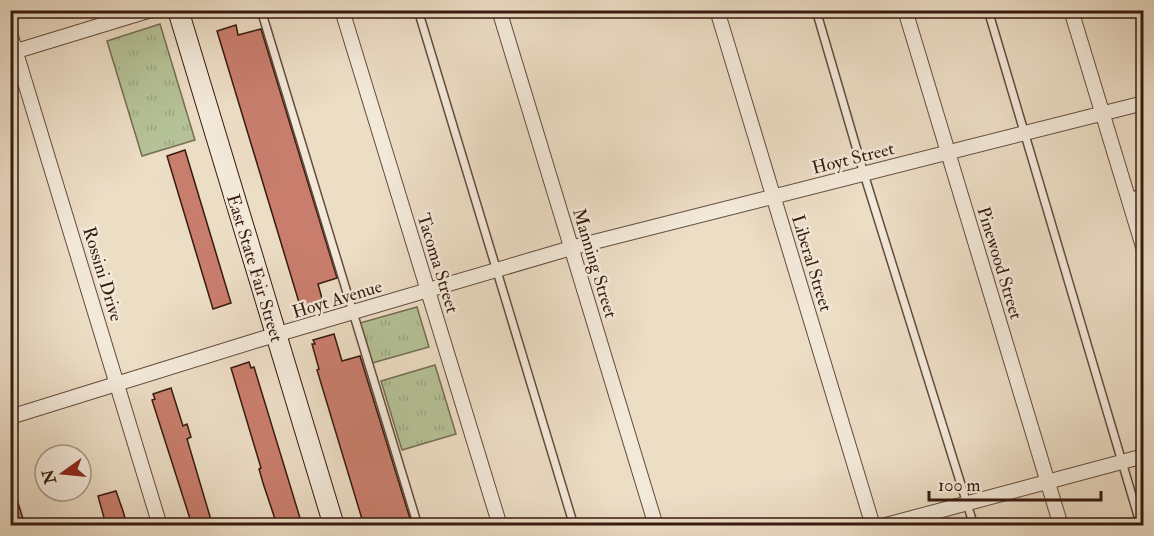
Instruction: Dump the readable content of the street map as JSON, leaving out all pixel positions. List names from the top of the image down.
{
  "streets": {
    "street": [
      "Hoyt Street",
      "Tacoma Street",
      "Manning Street",
      "Liberal Street",
      "Pinewood Street",
      "East State Fair Street",
      "Rossini Drive",
      "Hoyt Avenue"
    ]
  },
  "crossings": [
    ["Hoyt Street", "Manning Street"],
    ["Hoyt Street", "Liberal Street"],
    ["Hoyt Street", "Pinewood Street"],
    ["Hoyt Street", "Hoyt Avenue"],
    ["Tacoma Street", "Hoyt Avenue"],
    ["Manning Street", "Hoyt Avenue"],
    ["East State Fair Street", "Hoyt Avenue"],
    ["Rossini Drive", "Hoyt Avenue"]
  ],
  "scale_bar": "100 m",
  "north": "left"
}
